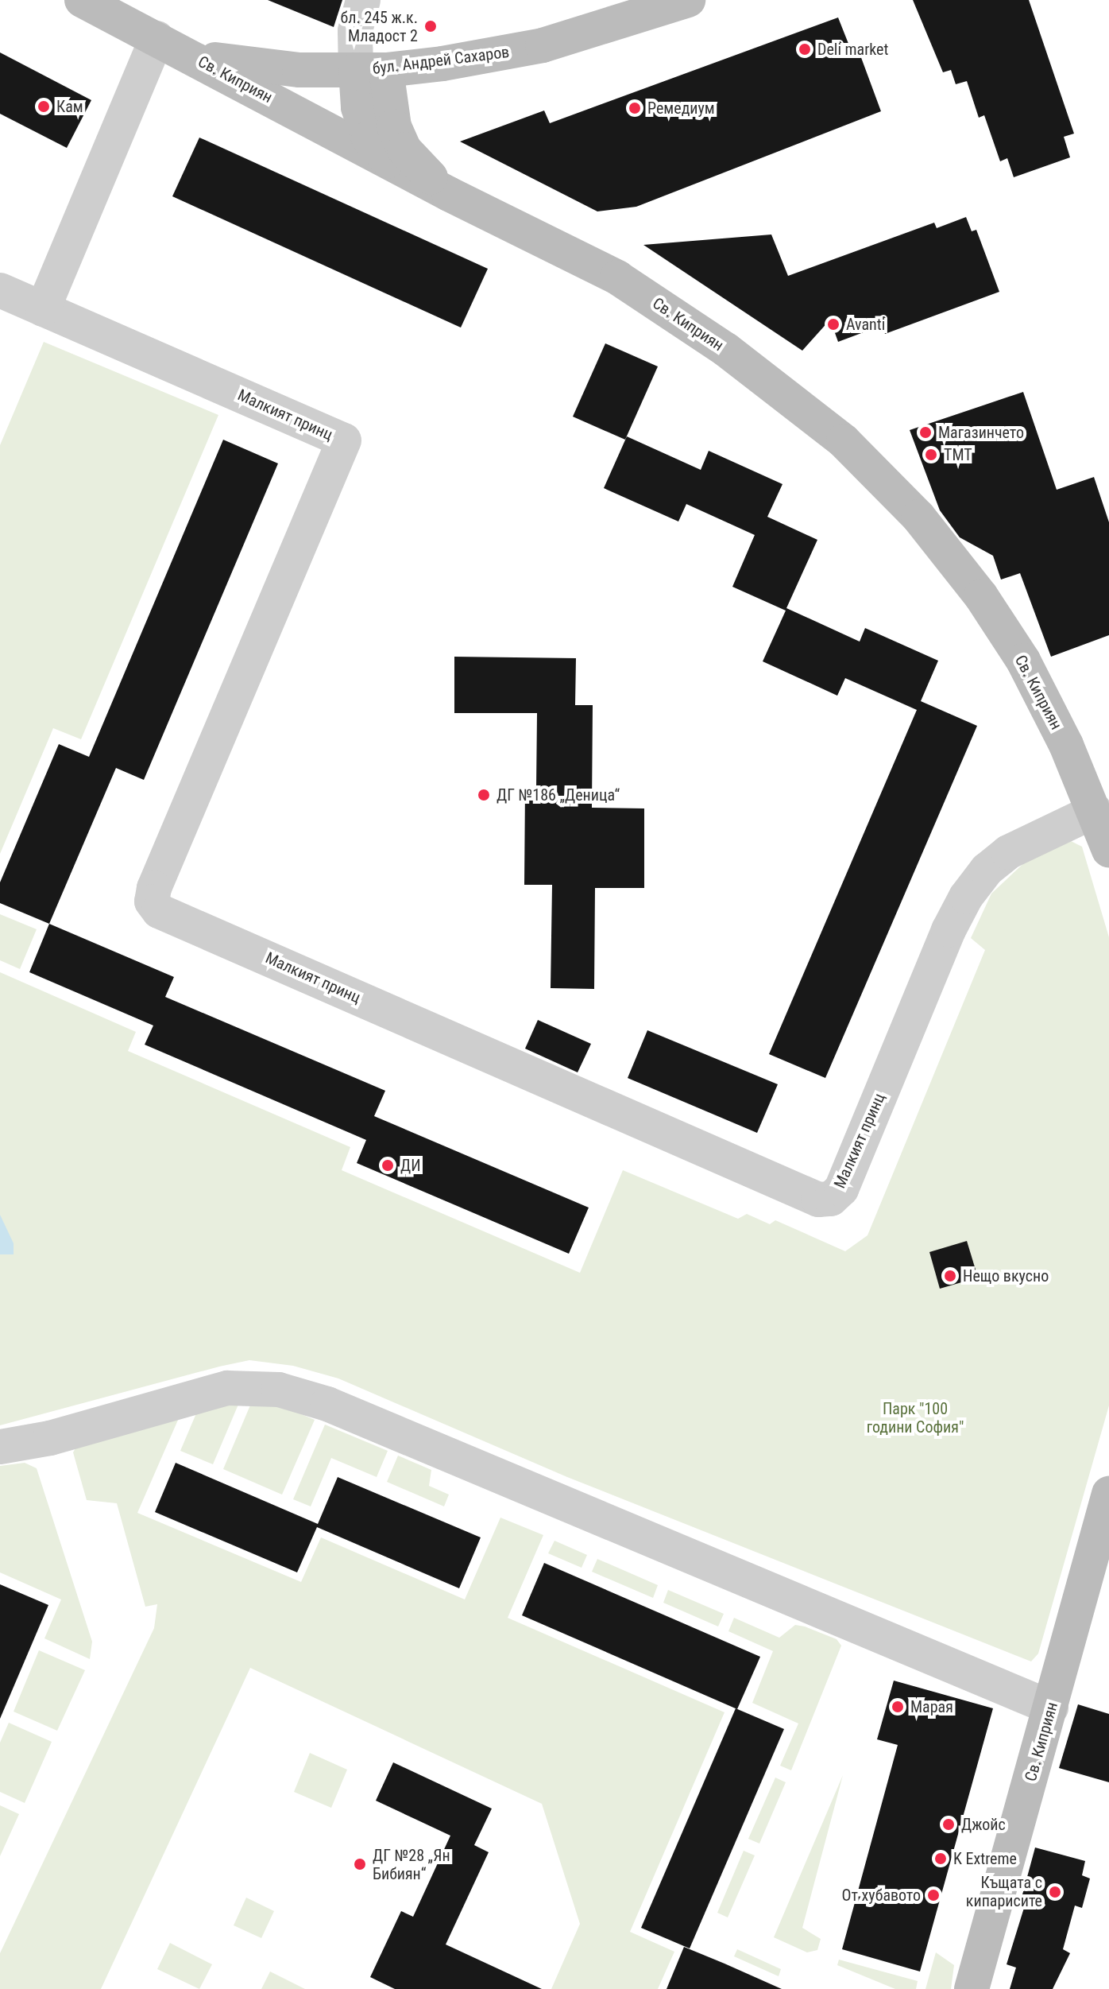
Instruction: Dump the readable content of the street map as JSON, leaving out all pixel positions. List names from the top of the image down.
{
  "streets": {
    "street": ["бул. Андрей Сахаров", "Св. Киприян", "Малкият принц"]
  },
  "crossings": [
    ["бул. Андрей Сахаров", "Св. Киприян"],
    ["Св. Киприян", "Малкият принц"]
  ],
  "parks": ["Парк \"100 години София\""],
  "places": [
    "бл. 245 ж.к. Младост 2",
    "Deli market",
    "Кам",
    "Ремедиум",
    "Avanti",
    "Магазинчето",
    "TMT",
    "ДГ №186 „Деница“",
    "ДИ",
    "Нещо вкусно",
    "Марая",
    "Джойс",
    "K Extreme",
    "ДГ №28 „Ян Бибиян“",
    "Къщата с кипарисите",
    "От хубавото"
  ]
}
